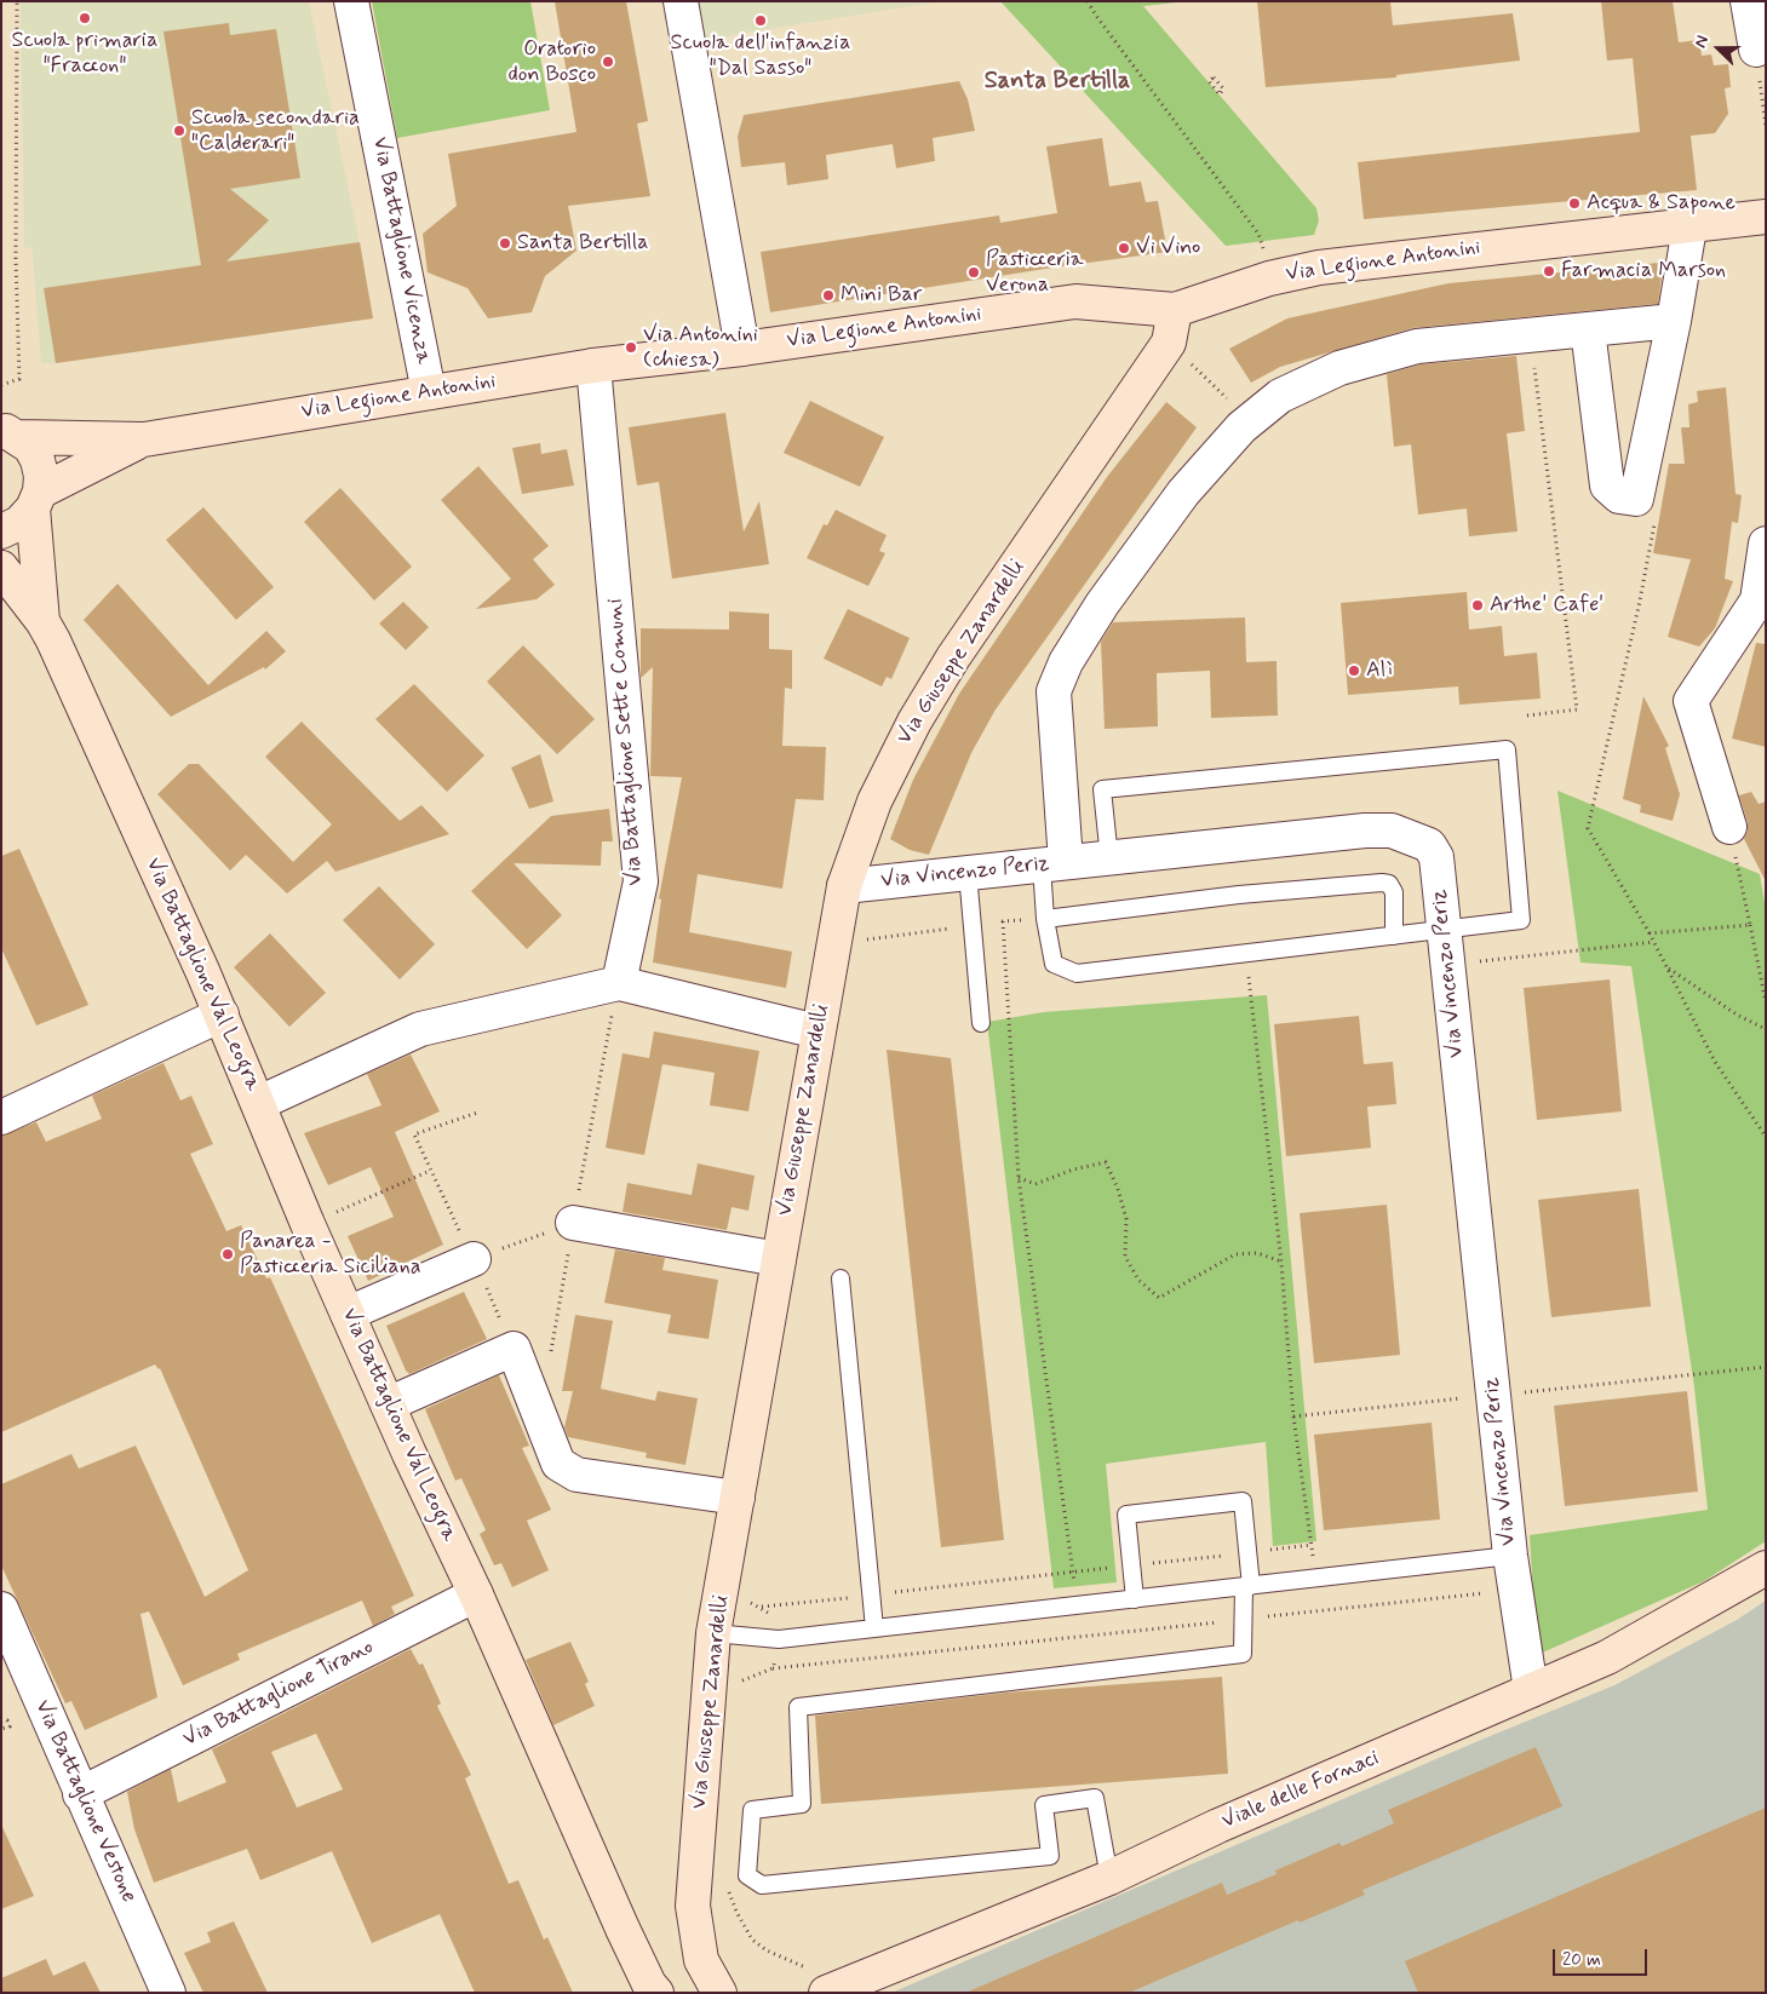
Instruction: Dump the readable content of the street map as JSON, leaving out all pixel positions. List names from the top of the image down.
{
  "streets": {
    "street": [
      "Via Battaglione Vicenza",
      "Via Legione Antonini",
      "Via Giuseppe Zanardelli",
      "Via Battaglione Sette Comuni",
      "Via Vincenzo Periz",
      "Via Battaglione Val Leogra",
      "Via Battaglione Tirano",
      "Viale delle Fornaci",
      "Via Battaglione Vestone"
    ]
  },
  "crossings": [
    ["Via Battaglione Vicenza", "Via Legione Antonini"],
    ["Via Legione Antonini", "Via Giuseppe Zanardelli"],
    ["Via Legione Antonini", "Via Battaglione Sette Comuni"],
    ["Via Legione Antonini", "Via Battaglione Val Leogra"],
    ["Via Giuseppe Zanardelli", "Via Vincenzo Periz"],
    ["Via Vincenzo Periz", "Viale delle Fornaci"],
    ["Via Battaglione Val Leogra", "Via Battaglione Tirano"],
    ["Via Battaglione Tirano", "Via Battaglione Vestone"]
  ],
  "districts": ["Santa Bertilla"],
  "places": [
    "Scuola primaria \"Fraccon\"",
    "Scuola dell'infanzia \"Dal Sasso\"",
    "Oratorio don Bosco",
    "Scuola secondaria \"Calderari\"",
    "Acqua & Sapone",
    "Santa Bertilla",
    "Vi Vino",
    "Farmacia Marson",
    "Pasticceria Verona",
    "Mini Bar",
    "Via Antonini (chiesa)",
    "Arthe' Cafe'",
    "Alì",
    "Panarea - Pasticceria Siciliana"
  ],
  "scale_bar": "20 m",
  "north": "left"
}
